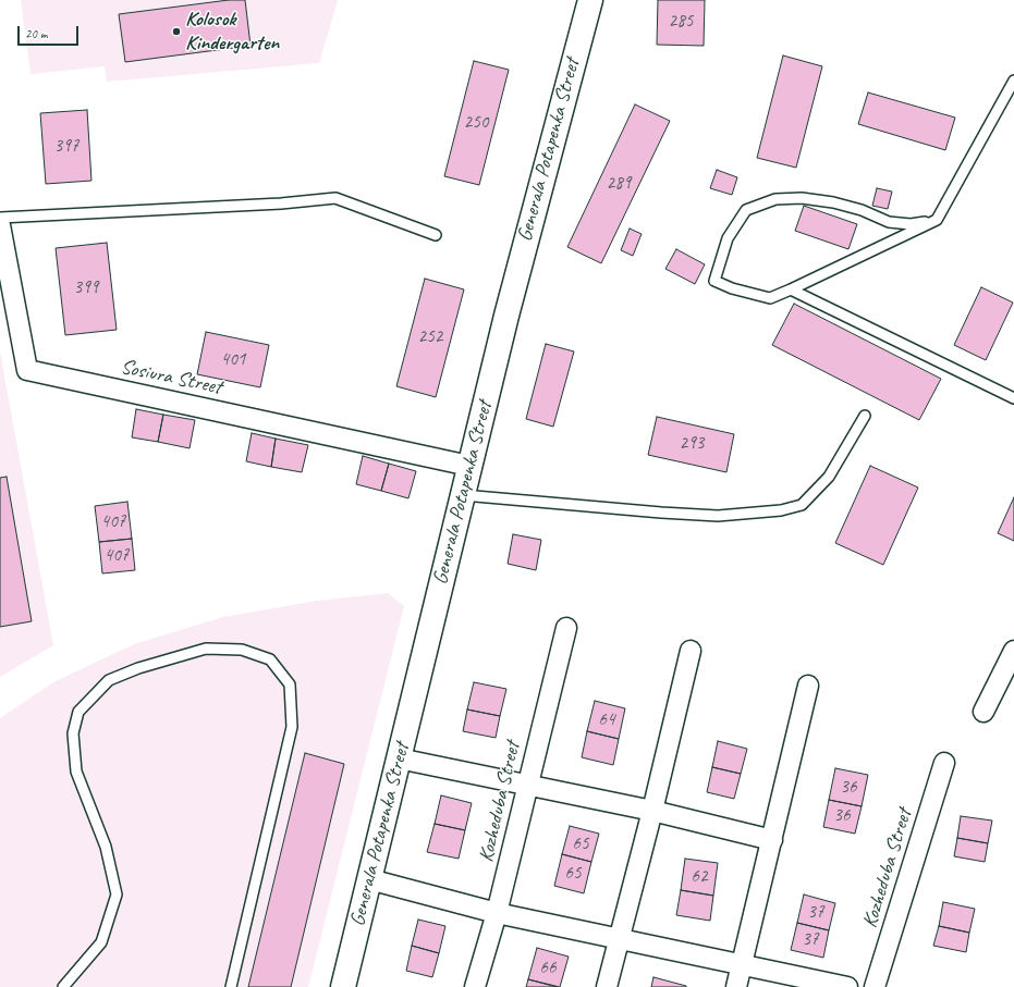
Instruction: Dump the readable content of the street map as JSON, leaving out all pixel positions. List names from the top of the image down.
{
  "streets": {
    "main road": ["Generala Potapenka Street"],
    "street": ["Sosiura Street", "Kozheduba Street"]
  },
  "crossings": [
    ["Generala Potapenka Street", "Sosiura Street"]
  ],
  "places": ["Kolosok Kindergarten"],
  "house_numbers": [
    "285",
    "250",
    "397",
    "289",
    "399",
    "252",
    "401",
    "293",
    "407",
    "407",
    "64",
    "36",
    "36",
    "65",
    "65",
    "62",
    "37",
    "37",
    "66"
  ],
  "scale_bar": "20 m"
}
